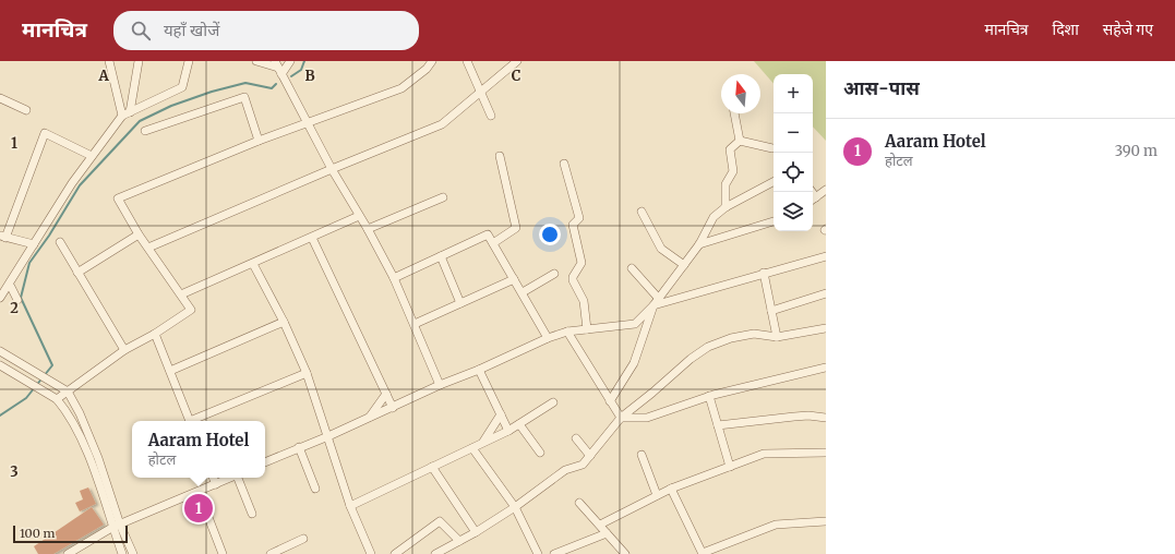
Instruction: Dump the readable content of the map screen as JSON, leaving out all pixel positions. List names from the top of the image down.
{
  "scale_bar": "100 m",
  "north": "top",
  "page": {
    "header": "मानचित्र",
    "search": "यहाँ खोजें",
    "nav": ["मानचित्र", "दिशा", "सहेजे गए"],
    "heading": "आस-पास",
    "map_buttons": ["+", "−"],
    "list": [
      {
        "mark": "1",
        "name": "Aaram Hotel",
        "note": "होटल",
        "value": "390 m"
      }
    ],
    "popup": ["Aaram Hotel", "होटल"],
    "pins": "1",
    "scale": "100 m"
  },
  "grid": {
    "columns": ["A", "B", "C"],
    "rows": ["1", "2", "3"]
  }
}
